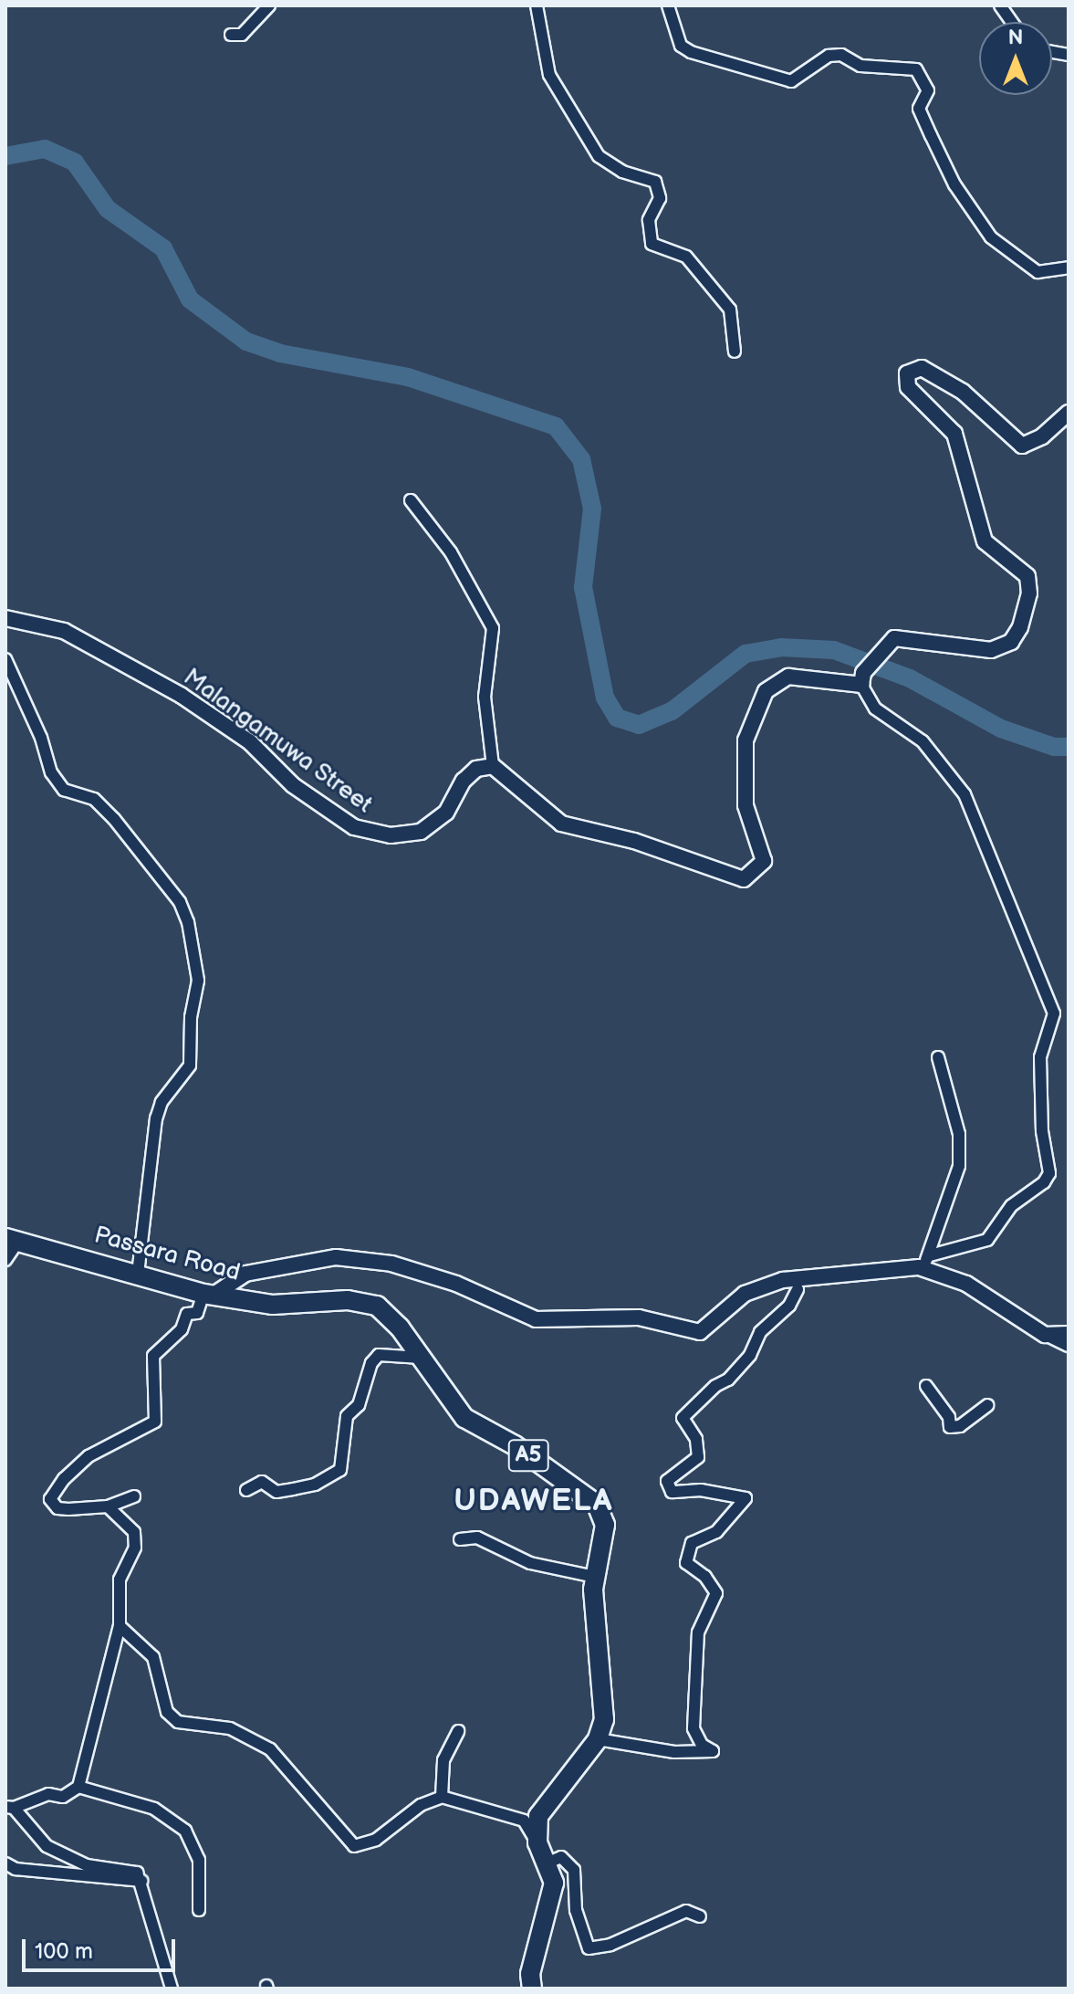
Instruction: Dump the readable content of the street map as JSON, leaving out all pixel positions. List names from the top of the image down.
{
  "streets": {
    "highway": ["Passara Road", "A5"],
    "street": ["Malangamuwa Street"]
  },
  "districts": ["UDAWELA"],
  "scale_bar": "100 m",
  "north": "top"
}
